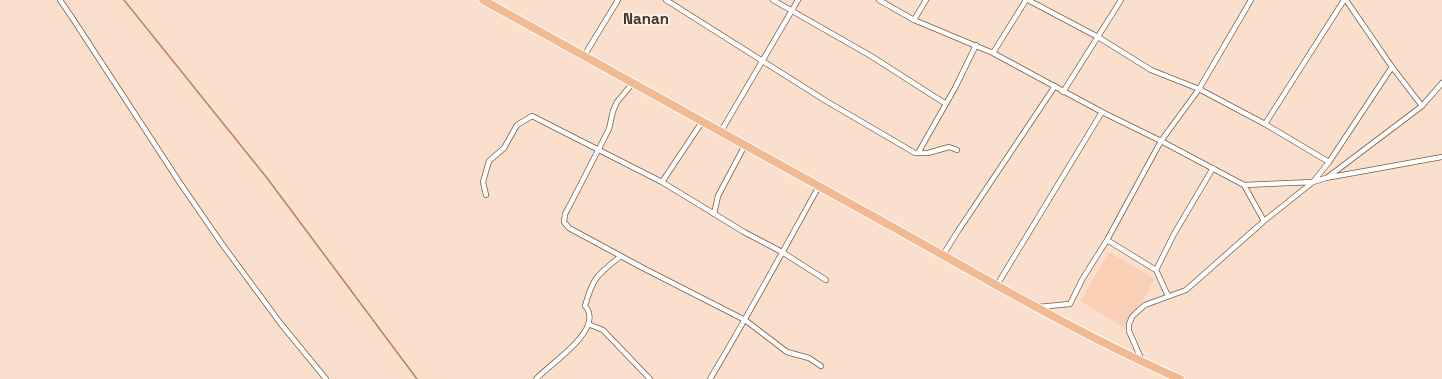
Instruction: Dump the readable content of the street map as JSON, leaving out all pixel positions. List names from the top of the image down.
{
  "districts": ["Nanan"]
}
